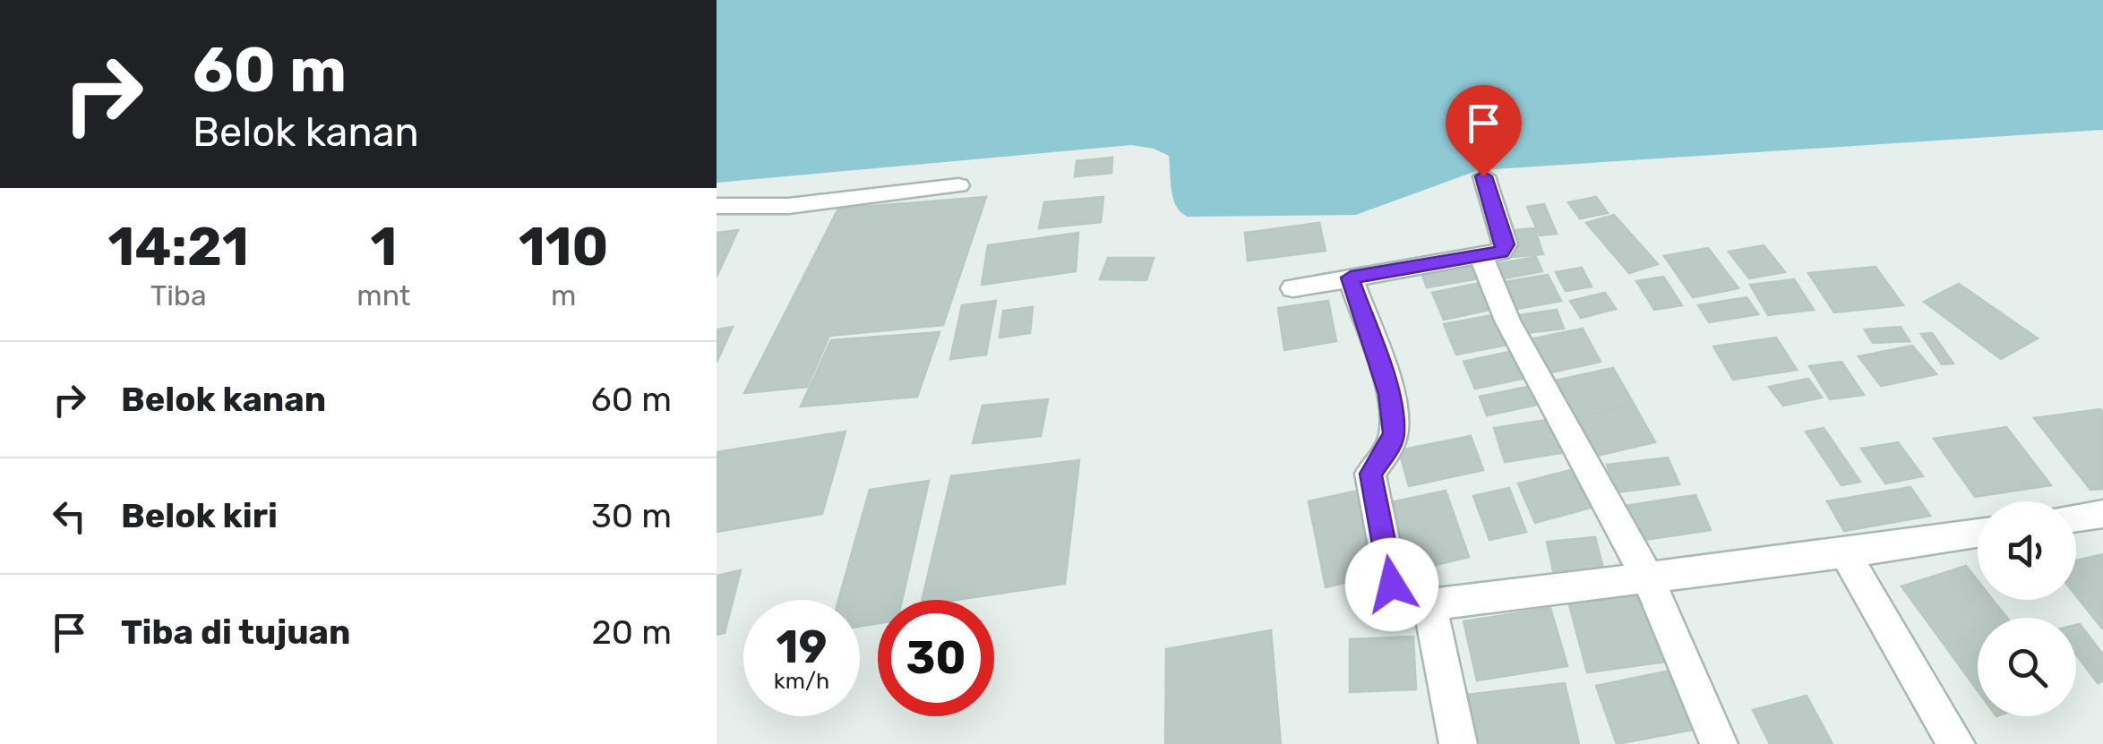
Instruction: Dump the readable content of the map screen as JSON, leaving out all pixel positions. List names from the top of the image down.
{
  "page": {
    "turn": ["60 m", "Belok kanan"],
    "eta": [
      "14:21",
      "Tiba",
      "1",
      "mnt",
      "110",
      "m"
    ],
    "list": [
      {
        "name": "Belok kanan",
        "value": "60 m"
      },
      {
        "name": "Belok kiri",
        "value": "30 m"
      },
      {
        "name": "Tiba di tujuan",
        "value": "20 m"
      }
    ],
    "speed": "19 km/h",
    "limit": "30"
  }
}
